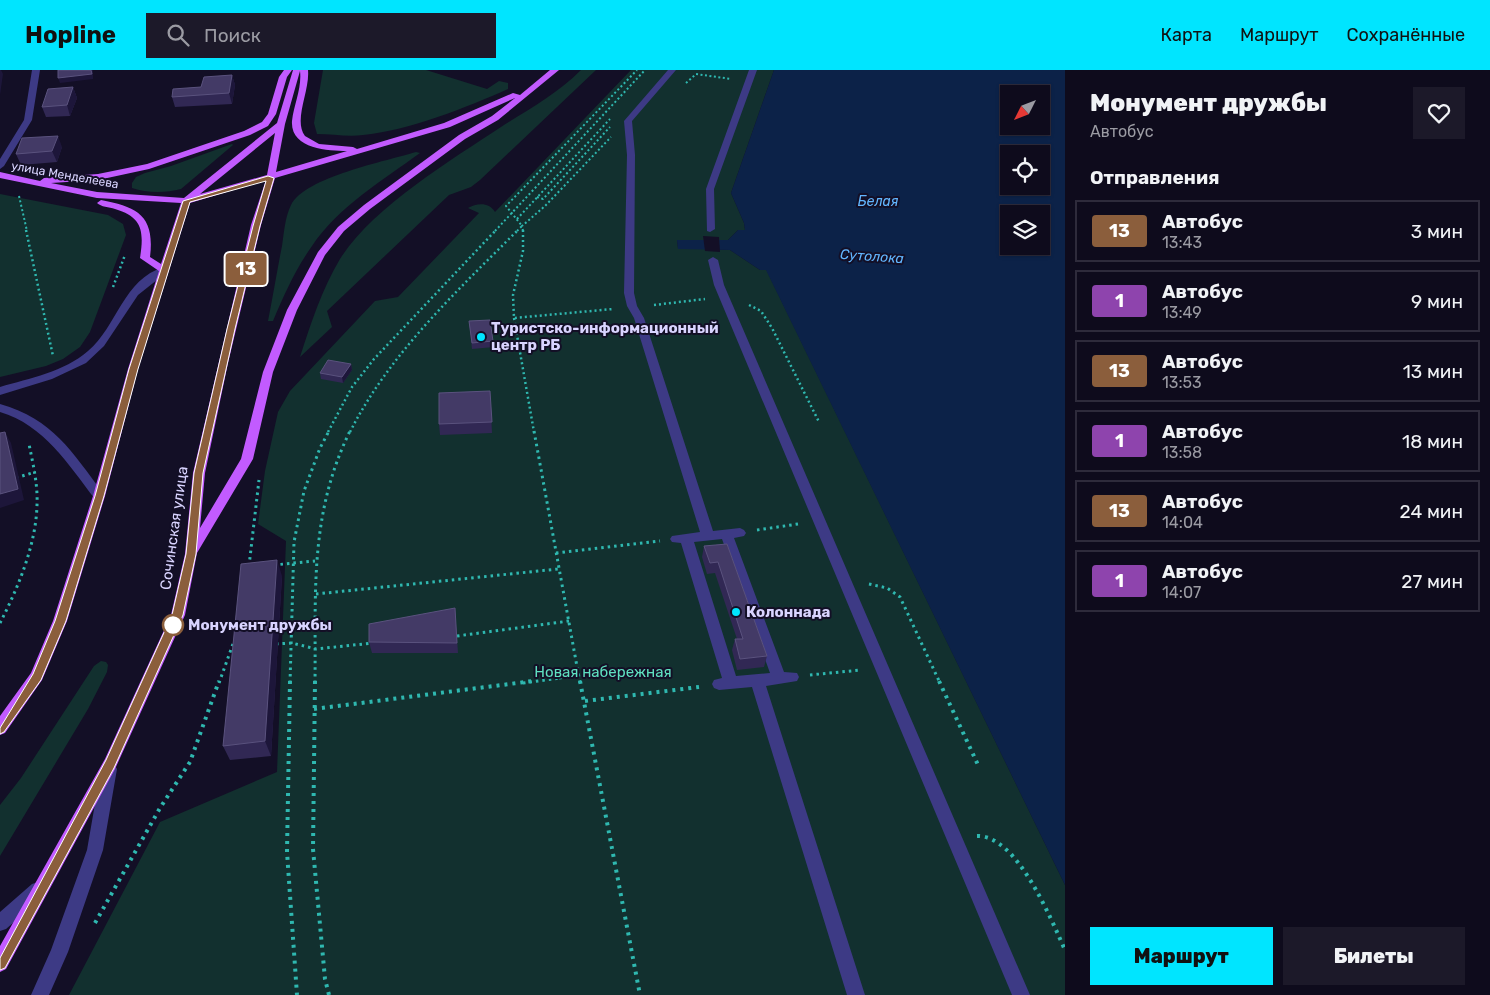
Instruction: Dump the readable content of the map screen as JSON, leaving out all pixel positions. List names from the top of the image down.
{
  "streets": {
    "main road": ["улица Менделеева", "Сочинская улица"]
  },
  "crossings": [
    ["улица Менделеева", "Сочинская улица"]
  ],
  "water": ["Белая", "Сутолока"],
  "parks": ["Новая набережная"],
  "places": ["Туристско-информационный центр РБ", "Колоннада", "Монумент дружбы"],
  "lines": ["bus line 13"],
  "north": "bottom left",
  "page": {
    "header": "Hopline",
    "search": "Поиск",
    "nav": ["Карта", "Маршрут", "Сохранённые"],
    "on_map": "13",
    "heading": [
      ["Монумент дружбы", "Автобус"],
      "Отправления"
    ],
    "list": [
      {
        "mark": "13",
        "name": "Автобус",
        "note": "13:43",
        "value": "3 мин"
      },
      {
        "mark": "1",
        "name": "Автобус",
        "note": "13:49",
        "value": "9 мин"
      },
      {
        "mark": "13",
        "name": "Автобус",
        "note": "13:53",
        "value": "13 мин"
      },
      {
        "mark": "1",
        "name": "Автобус",
        "note": "13:58",
        "value": "18 мин"
      },
      {
        "mark": "13",
        "name": "Автобус",
        "note": "14:04",
        "value": "24 мин"
      },
      {
        "mark": "1",
        "name": "Автобус",
        "note": "14:07",
        "value": "27 мин"
      }
    ],
    "buttons": ["Маршрут", "Билеты"]
  }
}
